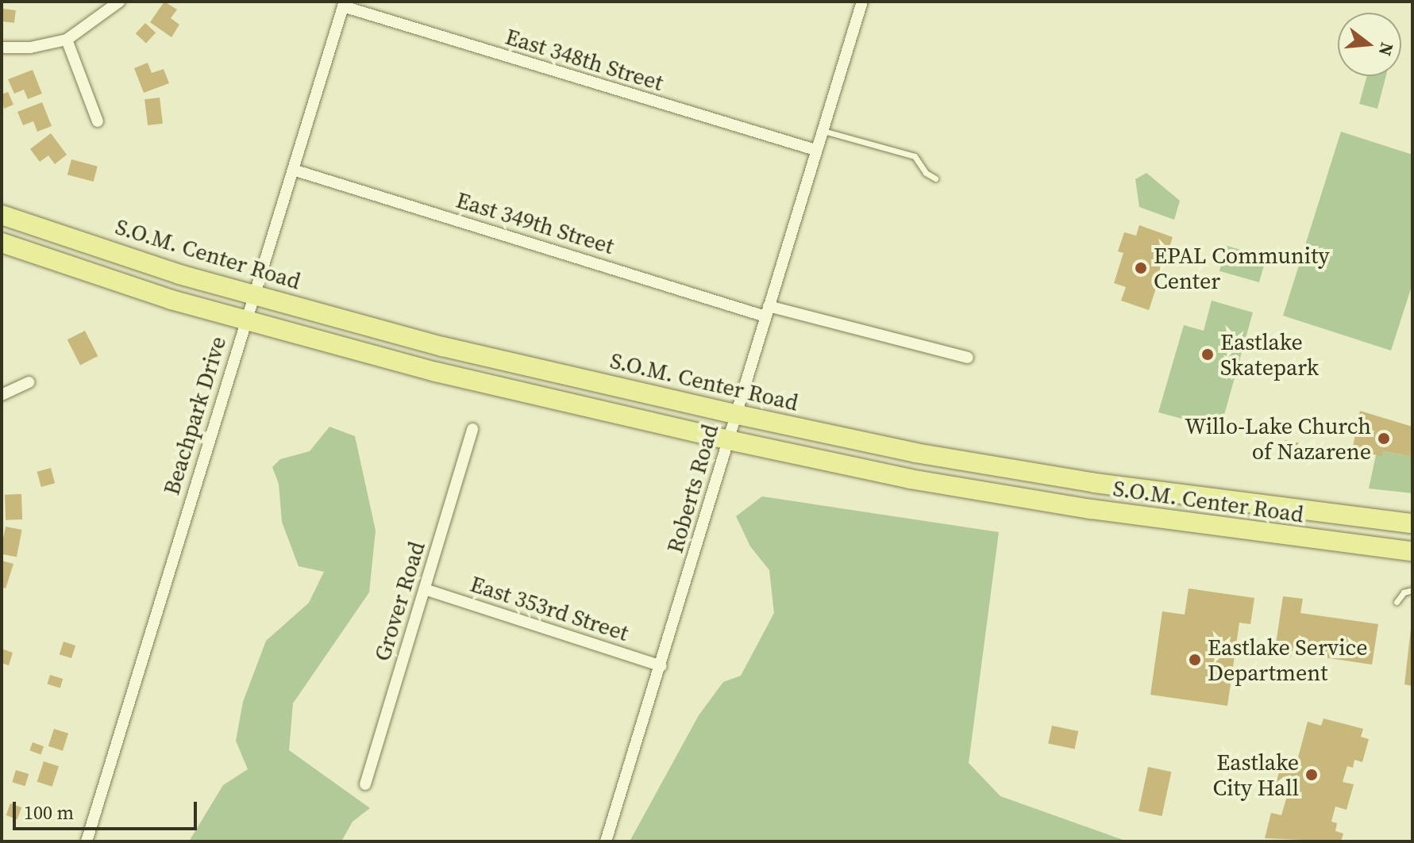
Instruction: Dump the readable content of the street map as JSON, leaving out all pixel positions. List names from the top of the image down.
{
  "streets": {
    "main road": ["S.O.M. Center Road"],
    "street": [
      "East 348th Street",
      "East 349th Street",
      "Beachpark Drive",
      "Roberts Road",
      "Grover Road",
      "East 353rd Street"
    ]
  },
  "crossings": [
    ["East 348th Street", "Beachpark Drive"],
    ["East 348th Street", "Roberts Road"],
    ["East 349th Street", "Beachpark Drive"],
    ["East 349th Street", "Roberts Road"],
    ["S.O.M. Center Road", "Beachpark Drive"],
    ["S.O.M. Center Road", "Roberts Road"],
    ["Roberts Road", "East 353rd Street"],
    ["Grover Road", "East 353rd Street"]
  ],
  "places": [
    "EPAL Community Center",
    "Eastlake Skatepark",
    "Willo-Lake Church of Nazarene",
    "Eastlake Service Department",
    "Eastlake City Hall"
  ],
  "scale_bar": "100 m",
  "north": "right"
}
